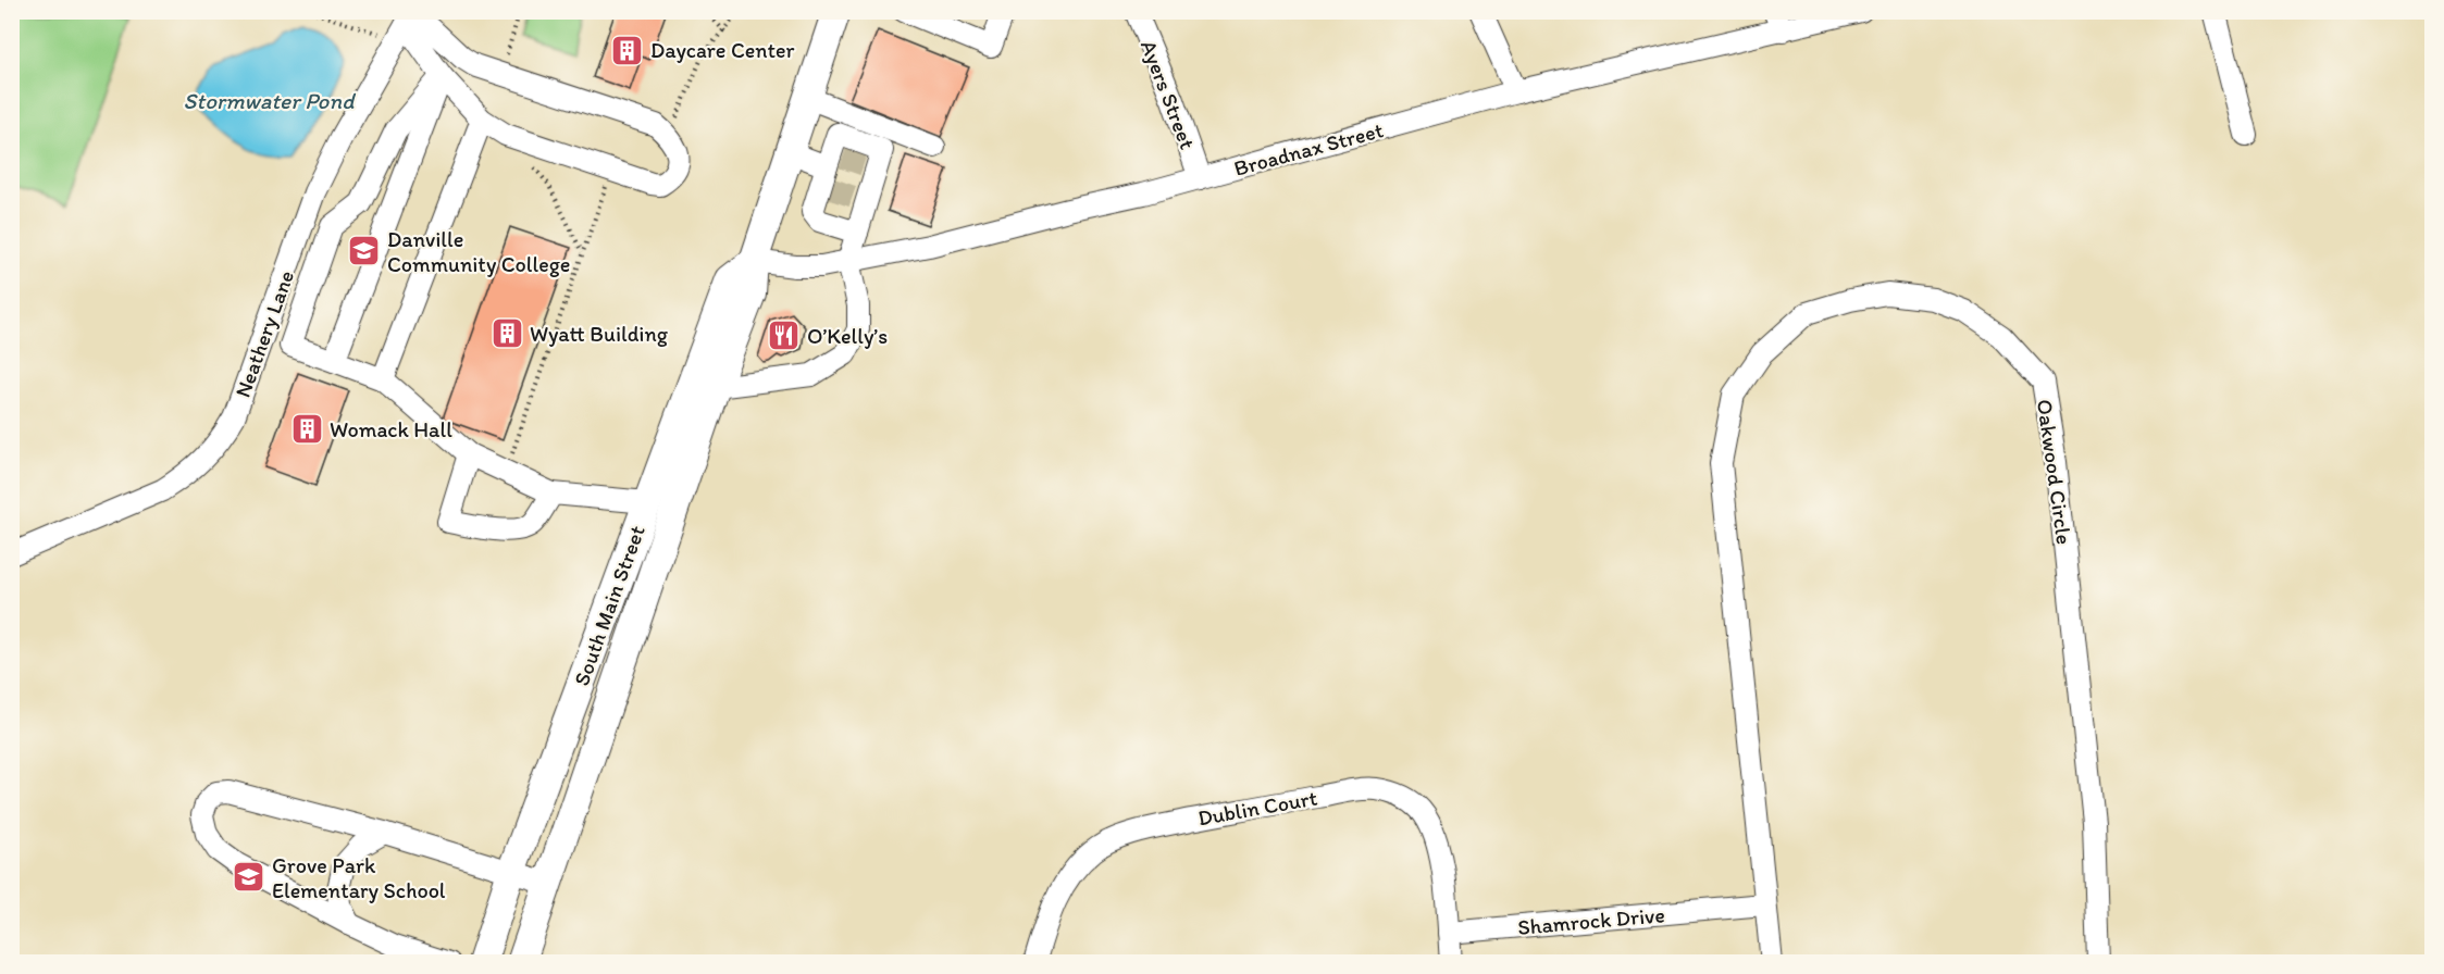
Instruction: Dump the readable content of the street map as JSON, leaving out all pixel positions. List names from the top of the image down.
{
  "streets": {
    "main road": ["South Main Street"],
    "street": [
      "Ayers Street",
      "Broadnax Street",
      "Neathery Lane",
      "Oakwood Circle",
      "Dublin Court",
      "Shamrock Drive"
    ]
  },
  "crossings": [
    ["Ayers Street", "Broadnax Street"],
    ["Broadnax Street", "South Main Street"],
    ["Oakwood Circle", "Shamrock Drive"],
    ["Dublin Court", "Shamrock Drive"]
  ],
  "water": ["Stormwater Pond"],
  "places": {
    "building": ["Daycare Center", "Wyatt Building", "Womack Hall"],
    "school or university": ["Danville Community College", "Grove Park Elementary School"],
    "restaurant": ["O’Kelly’s"]
  }
}
